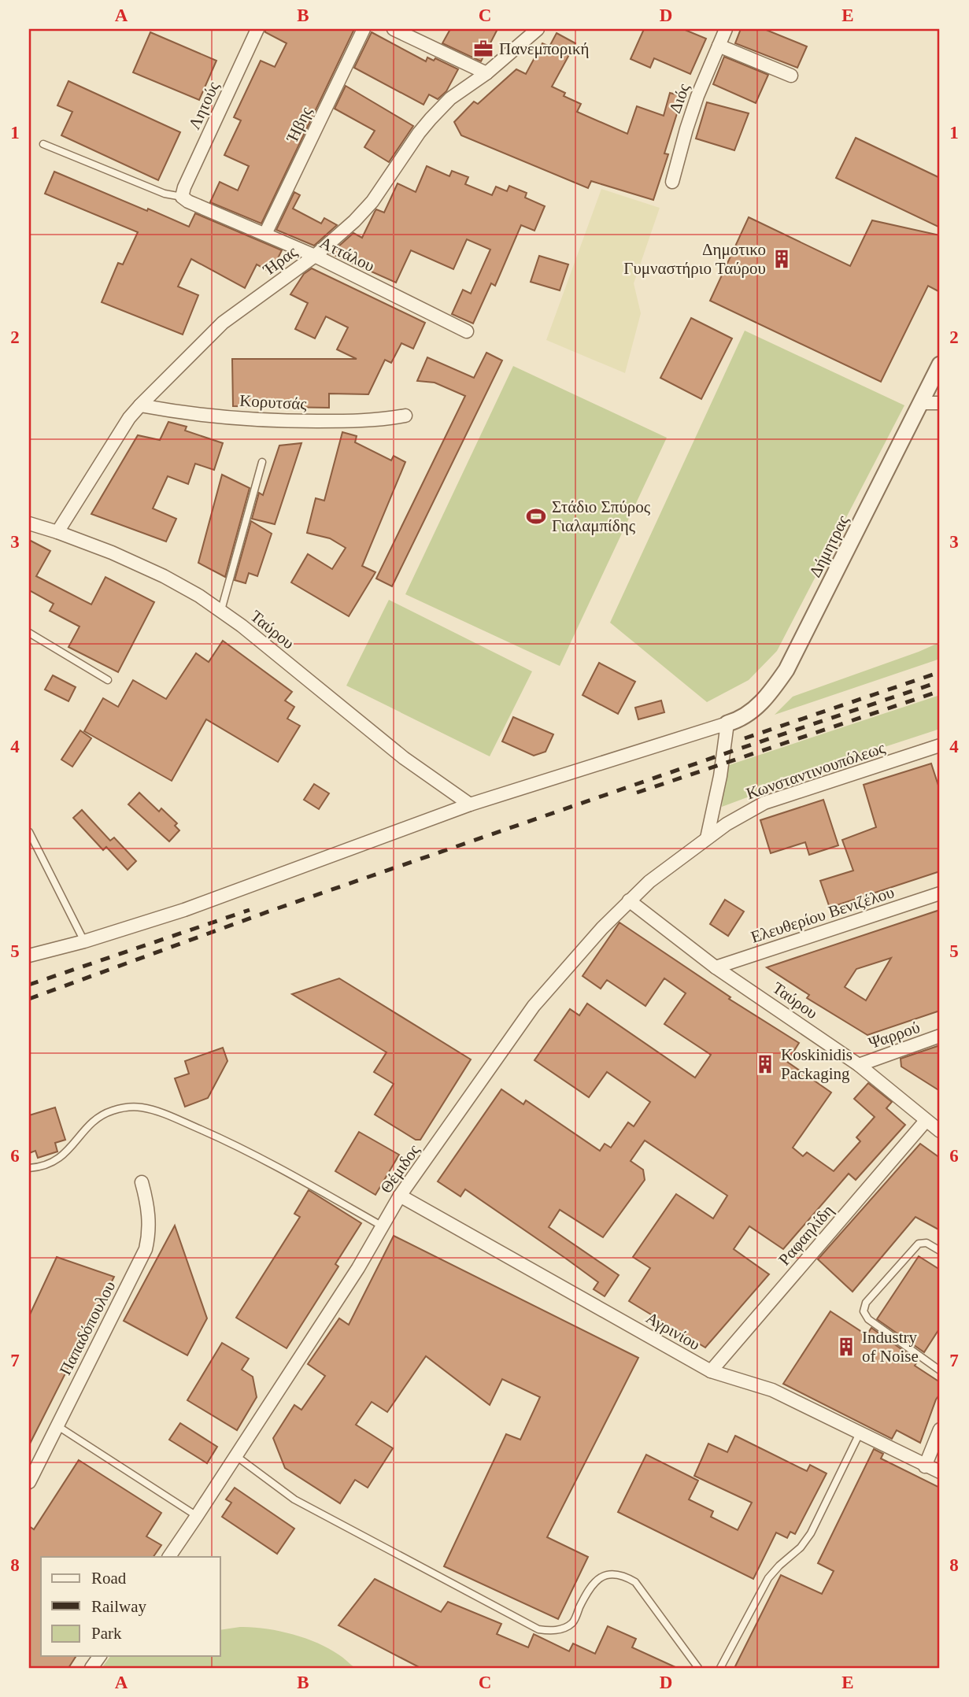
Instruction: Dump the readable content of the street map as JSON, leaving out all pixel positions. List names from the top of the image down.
{
  "streets": {
    "street": [
      "Διός",
      "Λητούς",
      "Ήβης",
      "Αττάλου",
      "Ήρας",
      "Κορυτσάς",
      "Δήμητρας",
      "Ταύρου",
      "Κωνσταντινουπόλεως",
      "Ελευθερίου Βενιζέλου",
      "Ψαρρού",
      "Θέμιδος",
      "Ραφαηλίδη",
      "Παπαδόπουλου",
      "Αγρινίου"
    ]
  },
  "crossings": [
    ["Λητούς", "Αττάλου"],
    ["Ήβης", "Αττάλου"],
    ["Αττάλου", "Ήρας"],
    ["Ήρας", "Κορυτσάς"],
    ["Ήρας", "Ταύρου"],
    ["Ταύρου", "Ελευθερίου Βενιζέλου"],
    ["Ταύρου", "Ψαρρού"],
    ["Ταύρου", "Θέμιδος"],
    ["Ταύρου", "Ραφαηλίδη"],
    ["Κωνσταντινουπόλεως", "Θέμιδος"],
    ["Θέμιδος", "Αγρινίου"],
    ["Ραφαηλίδη", "Αγρινίου"]
  ],
  "places": {
    "office": ["Πανεμπορική"],
    "building": ["Δημοτικο Γυμναστήριο Ταύρου", "Koskinidis Packaging", "Industry of Noise"],
    "sports": ["Στάδιο Σπύρος Γιαλαμπίδης"]
  },
  "legend": ["Road", "Railway", "Park"],
  "grid": {
    "columns": [
      "A",
      "B",
      "C",
      "D",
      "E"
    ],
    "rows": [
      "1",
      "2",
      "3",
      "4",
      "5",
      "6",
      "7",
      "8"
    ]
  }
}
